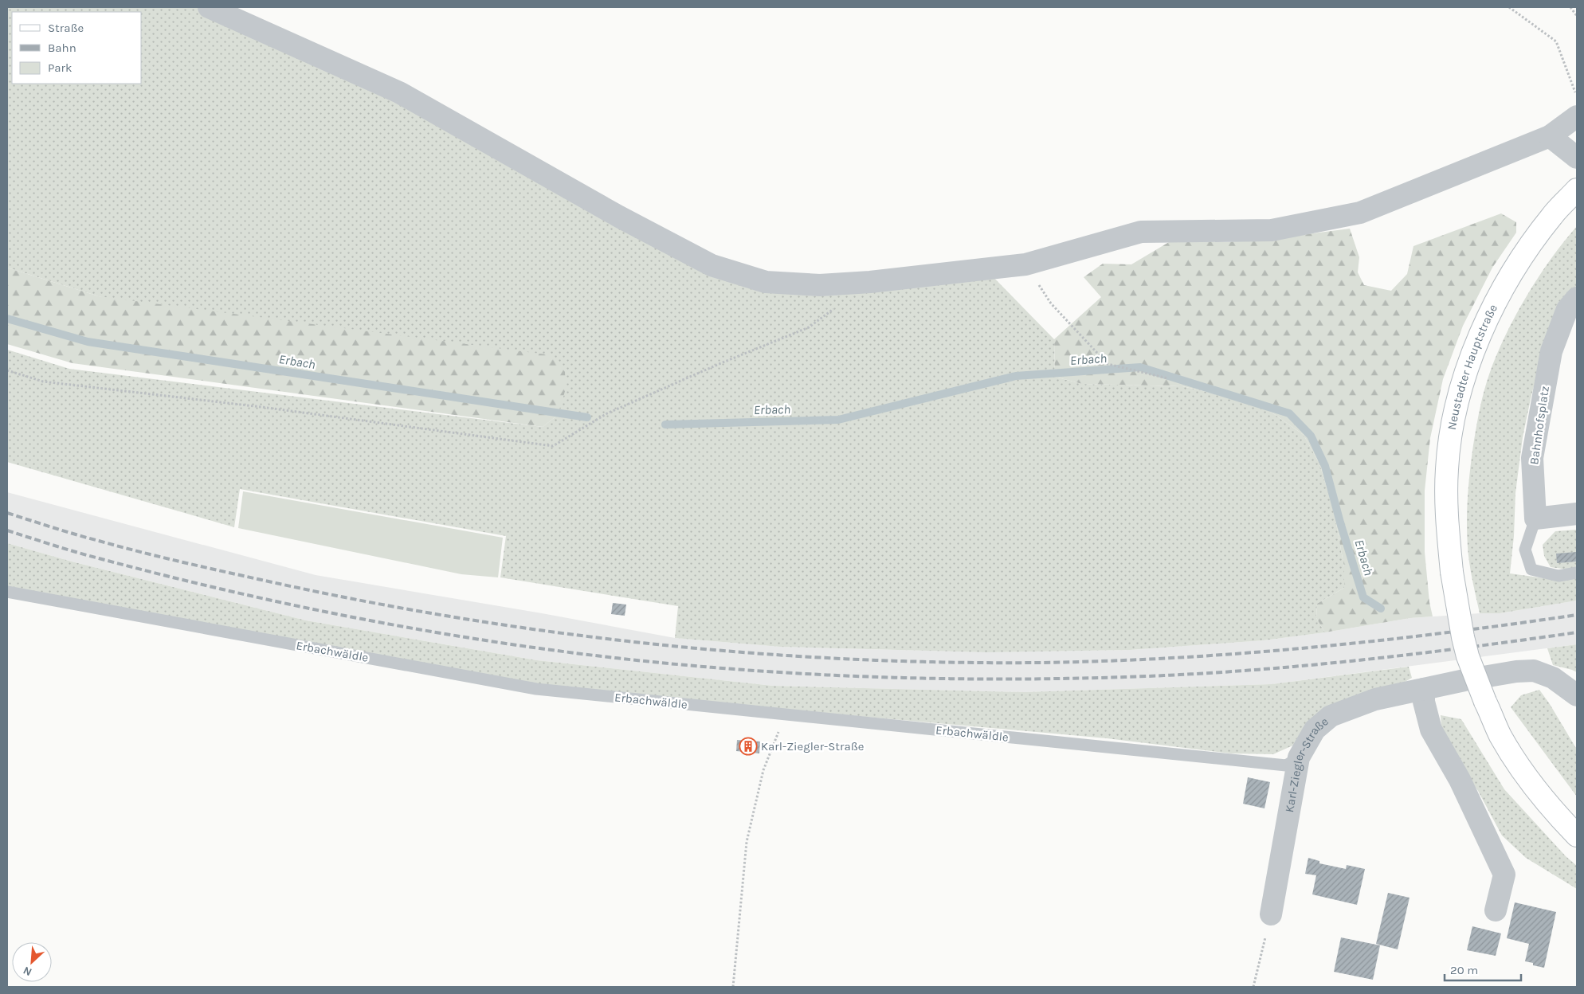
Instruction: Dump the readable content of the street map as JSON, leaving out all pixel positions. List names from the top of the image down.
{
  "streets": {
    "street": ["Neustadter Hauptstraße", "Bahnhofsplatz", "Karl-Ziegler-Straße"],
    "lane": ["Erbachwäldle"]
  },
  "crossings": [
    ["Erbachwäldle", "Karl-Ziegler-Straße"]
  ],
  "water": ["Erbach"],
  "places": {
    "building": ["Karl-Ziegler-Straße"]
  },
  "legend": ["Straße", "Bahn", "Park"],
  "scale_bar": "20 m",
  "north": "bottom left"
}
